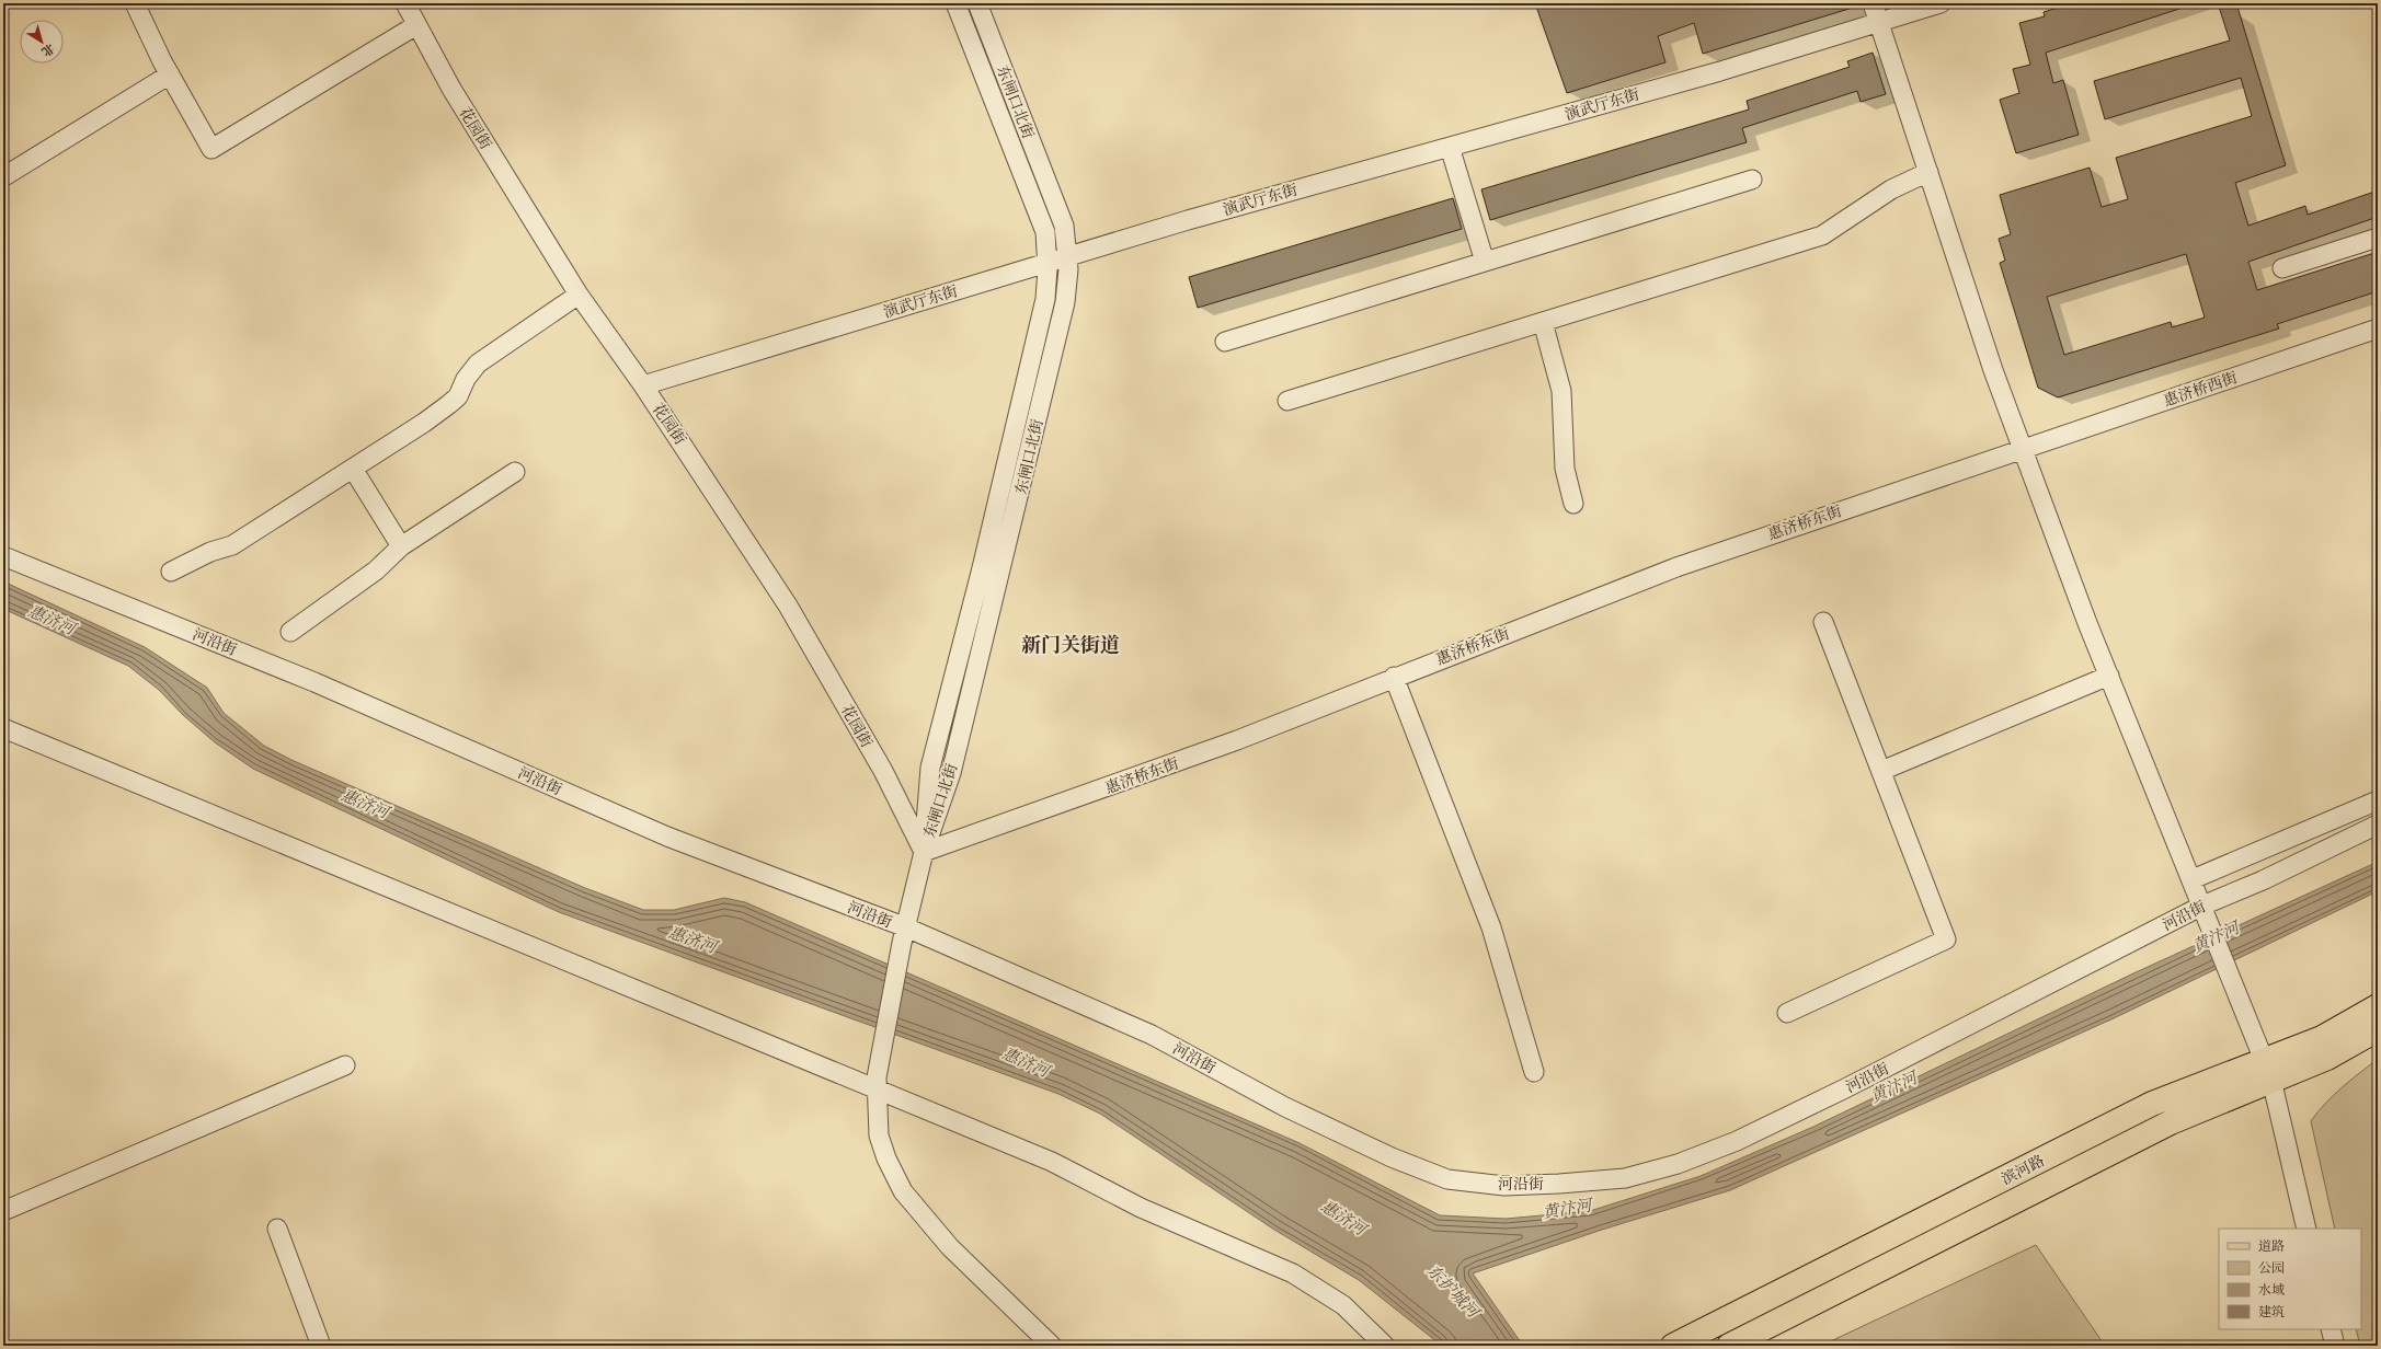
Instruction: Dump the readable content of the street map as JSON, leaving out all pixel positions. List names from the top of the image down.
{
  "streets": {
    "main road": ["滨河路"],
    "street": [
      "东闸口北街",
      "演武厅东街",
      "花园街",
      "惠济桥西街",
      "惠济桥东街",
      "河沿街"
    ]
  },
  "crossings": [
    ["东闸口北街", "演武厅东街"],
    ["东闸口北街", "花园街"],
    ["东闸口北街", "惠济桥东街"],
    ["演武厅东街", "花园街"],
    ["花园街", "惠济桥东街"],
    ["惠济桥西街", "惠济桥东街"]
  ],
  "districts": ["新门关街道"],
  "water": ["惠济河", "黄汴河", "东护城河"],
  "legend": [
    "道路",
    "公园",
    "水域",
    "建筑"
  ],
  "north": "bottom right"
}
